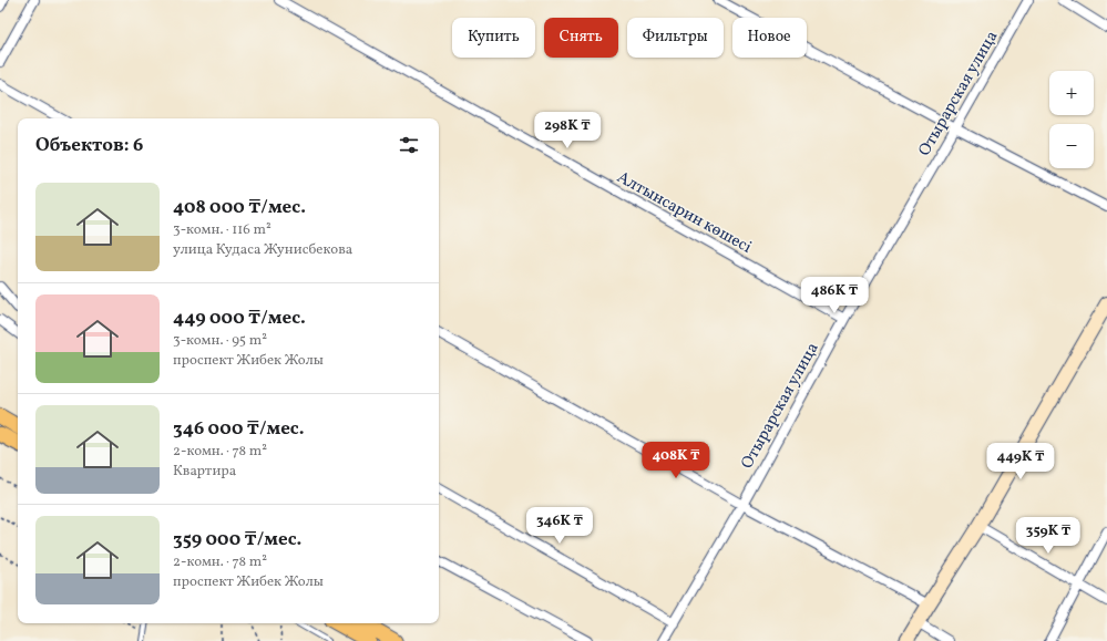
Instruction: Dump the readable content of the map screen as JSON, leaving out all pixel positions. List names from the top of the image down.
{
  "streets": {
    "street": ["Отырарская улица", "Алтынсарин көшесі"]
  },
  "crossings": [
    ["Отырарская улица", "Алтынсарин көшесі"]
  ],
  "page": {
    "chip": [
      "Купить",
      "Снять",
      "Фильтры",
      "Новое"
    ],
    "map_buttons": ["+", "−"],
    "price": [
      "298K ₸",
      "486K ₸",
      "408K ₸",
      "449K ₸",
      "346K ₸",
      "359K ₸"
    ],
    "heading": "Объектов: 6",
    "list": [
      {
        "name": "408 000 ₸/мес.",
        "note": "3-комн. · 116 m² · улица Кудаса Жунисбекова"
      },
      {
        "name": "449 000 ₸/мес.",
        "note": "3-комн. · 95 m² · проспект Жибек Жолы"
      },
      {
        "name": "346 000 ₸/мес.",
        "note": "2-комн. · 78 m² · Квартира"
      },
      {
        "name": "359 000 ₸/мес.",
        "note": "2-комн. · 78 m² · проспект Жибек Жолы"
      }
    ]
  }
}
